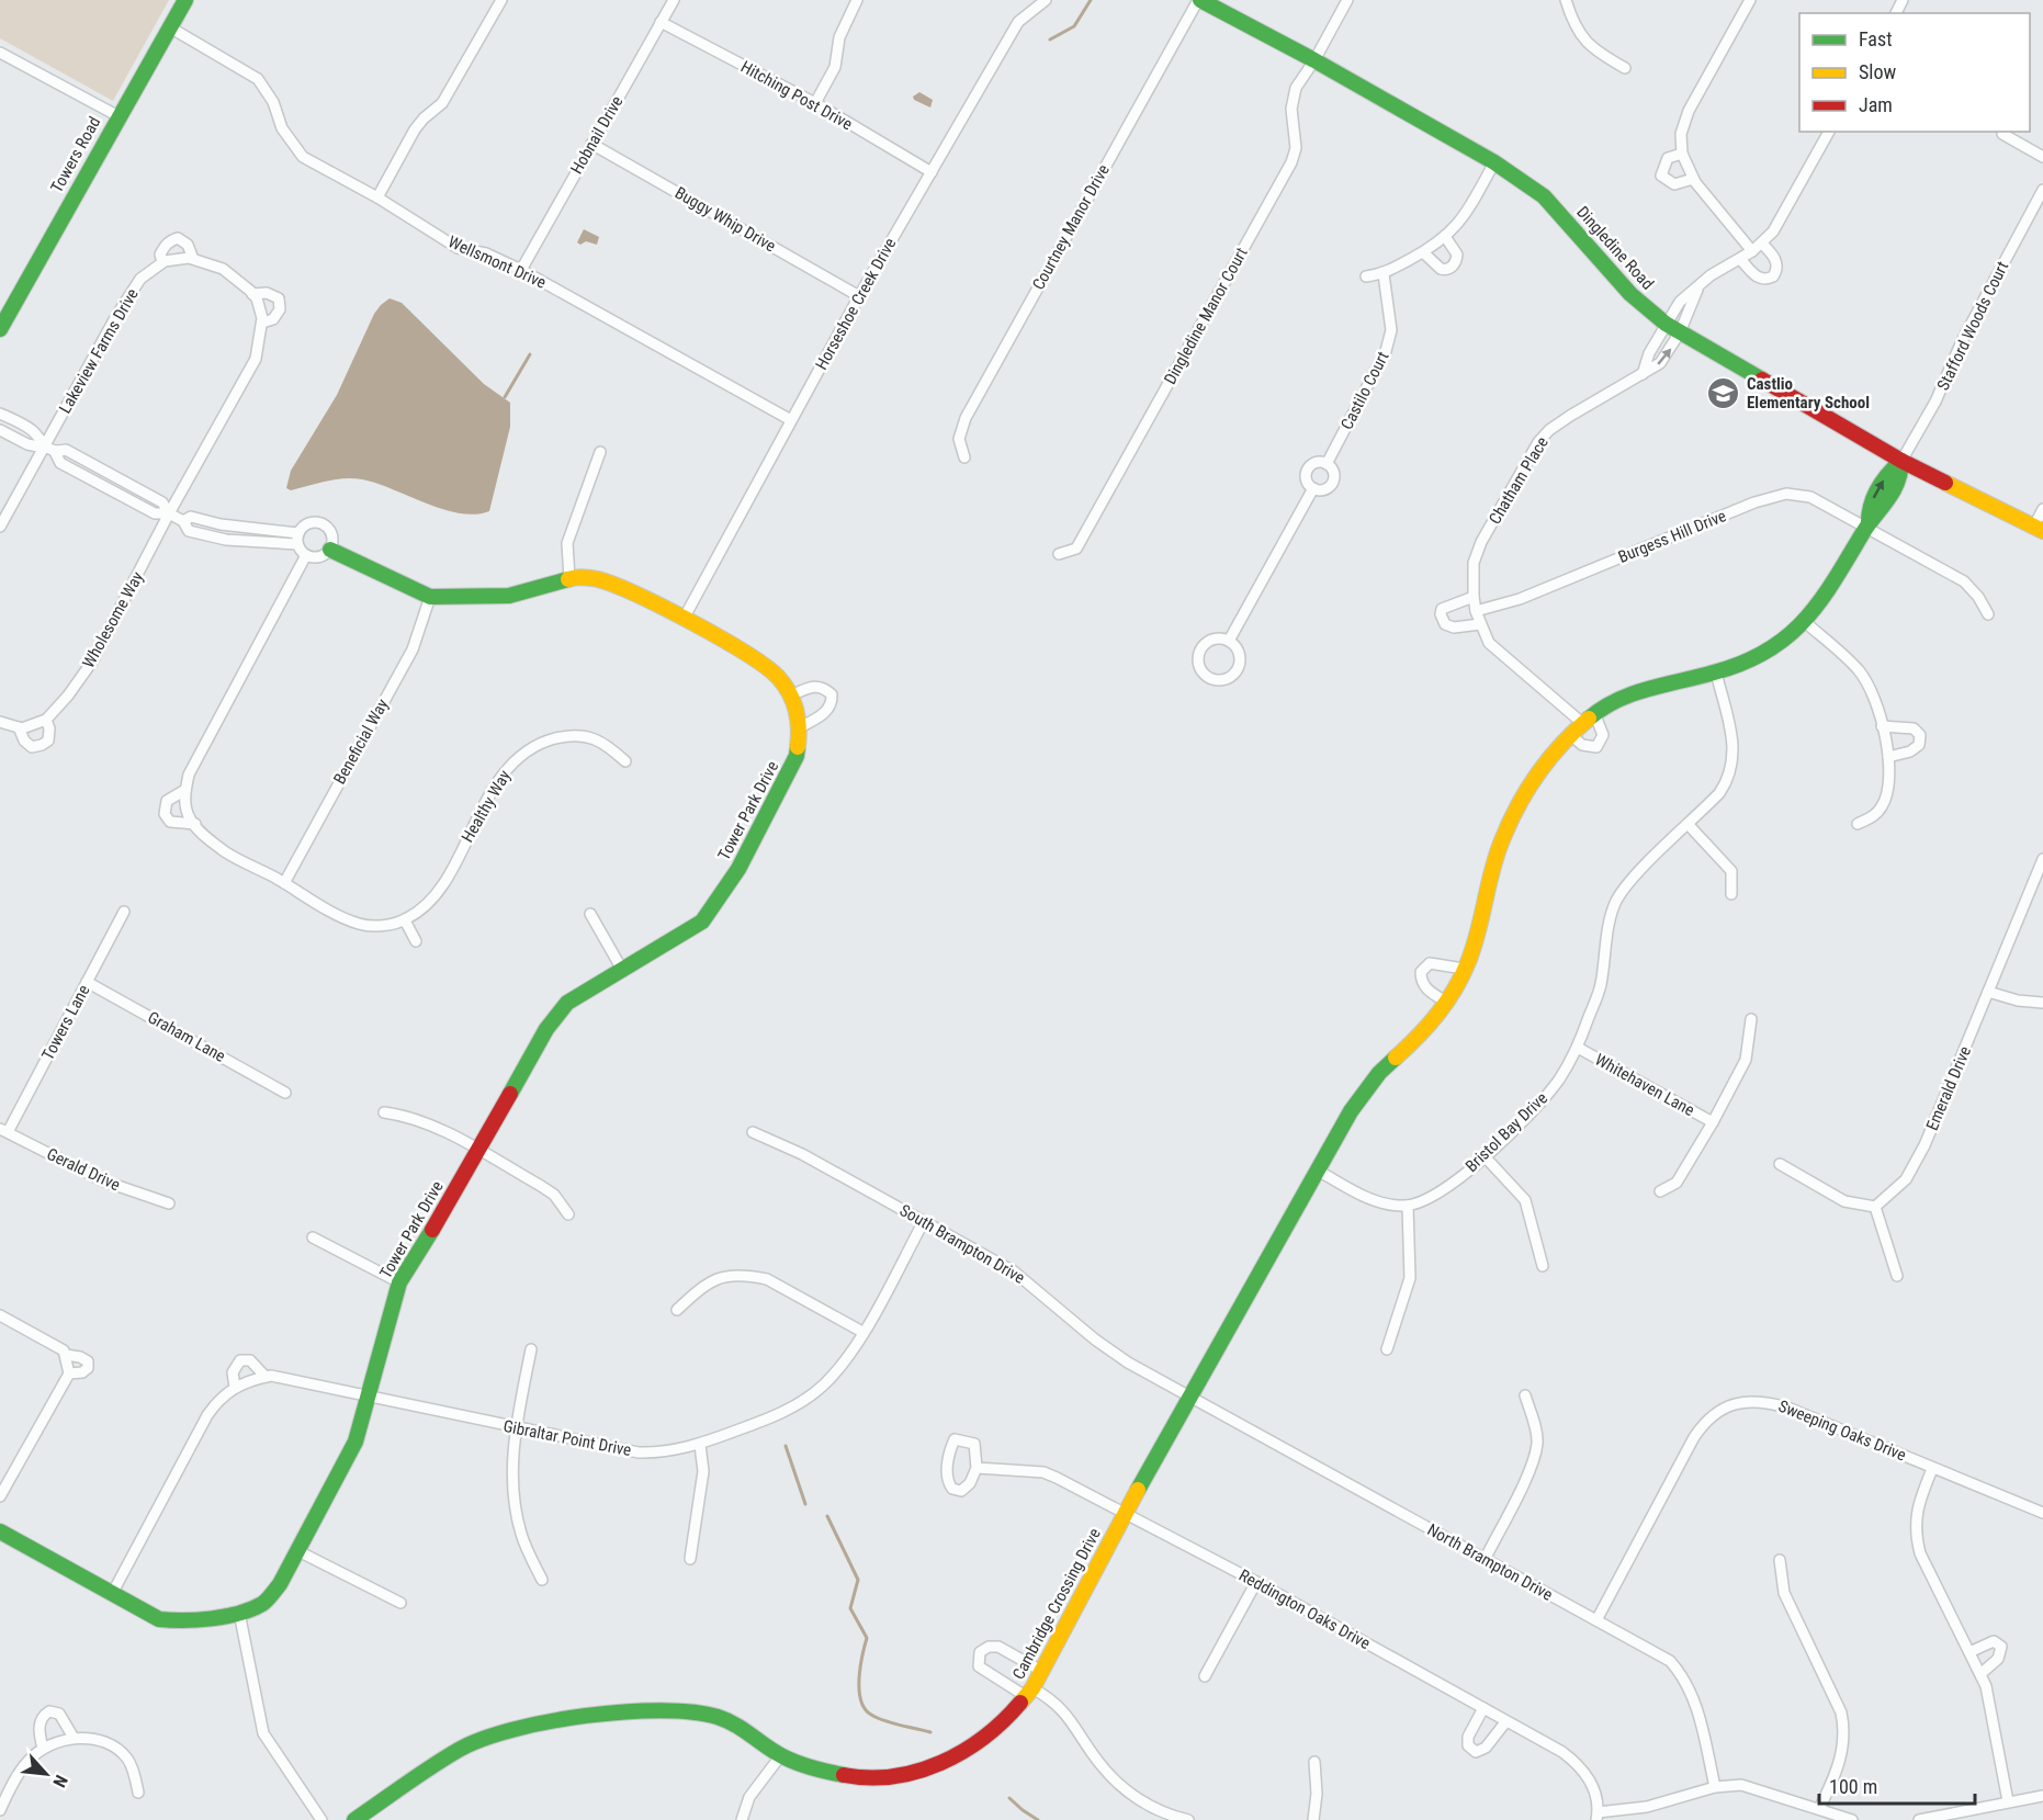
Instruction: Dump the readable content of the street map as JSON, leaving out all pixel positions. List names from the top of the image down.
{
  "streets": {
    "street": [
      "Hitching Post Drive",
      "Hobnail Drive",
      "Towers Road",
      "Buggy Whip Drive",
      "Courtney Manor Drive",
      "Dingledine Road",
      "Wellsmont Drive",
      "Horseshoe Creek Drive",
      "Dingledine Manor Court",
      "Stafford Woods Court",
      "Lakeview Farms Drive",
      "Castilo Court",
      "Chatham Place",
      "Burgess Hill Drive",
      "Wholesome Way",
      "Beneficial Way",
      "Healthy Way",
      "Tower Park Drive",
      "Towers Lane",
      "Graham Lane",
      "Whitehaven Lane",
      "Emerald Drive",
      "Bristol Bay Drive",
      "Gerald Drive",
      "South Brampton Drive",
      "Sweeping Oaks Drive",
      "Gibraltar Point Drive",
      "North Brampton Drive",
      "Cambridge Crossing Drive",
      "Reddington Oaks Drive"
    ]
  },
  "crossings": [
    ["Hitching Post Drive", "Hobnail Drive"],
    ["Hitching Post Drive", "Horseshoe Creek Drive"],
    ["Hobnail Drive", "Buggy Whip Drive"],
    ["Hobnail Drive", "Wellsmont Drive"],
    ["Towers Road", "Wellsmont Drive"],
    ["Buggy Whip Drive", "Horseshoe Creek Drive"],
    ["Courtney Manor Drive", "Dingledine Road"],
    ["Dingledine Road", "Dingledine Manor Court"],
    ["Dingledine Road", "Stafford Woods Court"],
    ["Dingledine Road", "Chatham Place"],
    ["Dingledine Road", "Cambridge Crossing Drive"],
    ["Wellsmont Drive", "Horseshoe Creek Drive"],
    ["Horseshoe Creek Drive", "Tower Park Drive"],
    ["Stafford Woods Court", "Cambridge Crossing Drive"],
    ["Lakeview Farms Drive", "Wholesome Way"],
    ["Chatham Place", "Burgess Hill Drive"],
    ["Chatham Place", "Cambridge Crossing Drive"],
    ["Burgess Hill Drive", "Cambridge Crossing Drive"],
    ["Beneficial Way", "Tower Park Drive"],
    ["Tower Park Drive", "Gibraltar Point Drive"],
    ["Towers Lane", "Graham Lane"],
    ["Towers Lane", "Gerald Drive"],
    ["Whitehaven Lane", "Bristol Bay Drive"],
    ["Bristol Bay Drive", "Cambridge Crossing Drive"],
    ["South Brampton Drive", "Gibraltar Point Drive"],
    ["South Brampton Drive", "North Brampton Drive"],
    ["South Brampton Drive", "Cambridge Crossing Drive"],
    ["Sweeping Oaks Drive", "North Brampton Drive"],
    ["North Brampton Drive", "Cambridge Crossing Drive"],
    ["Cambridge Crossing Drive", "Reddington Oaks Drive"]
  ],
  "places": {
    "school or university": ["Castlio Elementary School"]
  },
  "legend": ["Fast", "Slow", "Jam"],
  "scale_bar": "100 m",
  "north": "bottom right"
}
